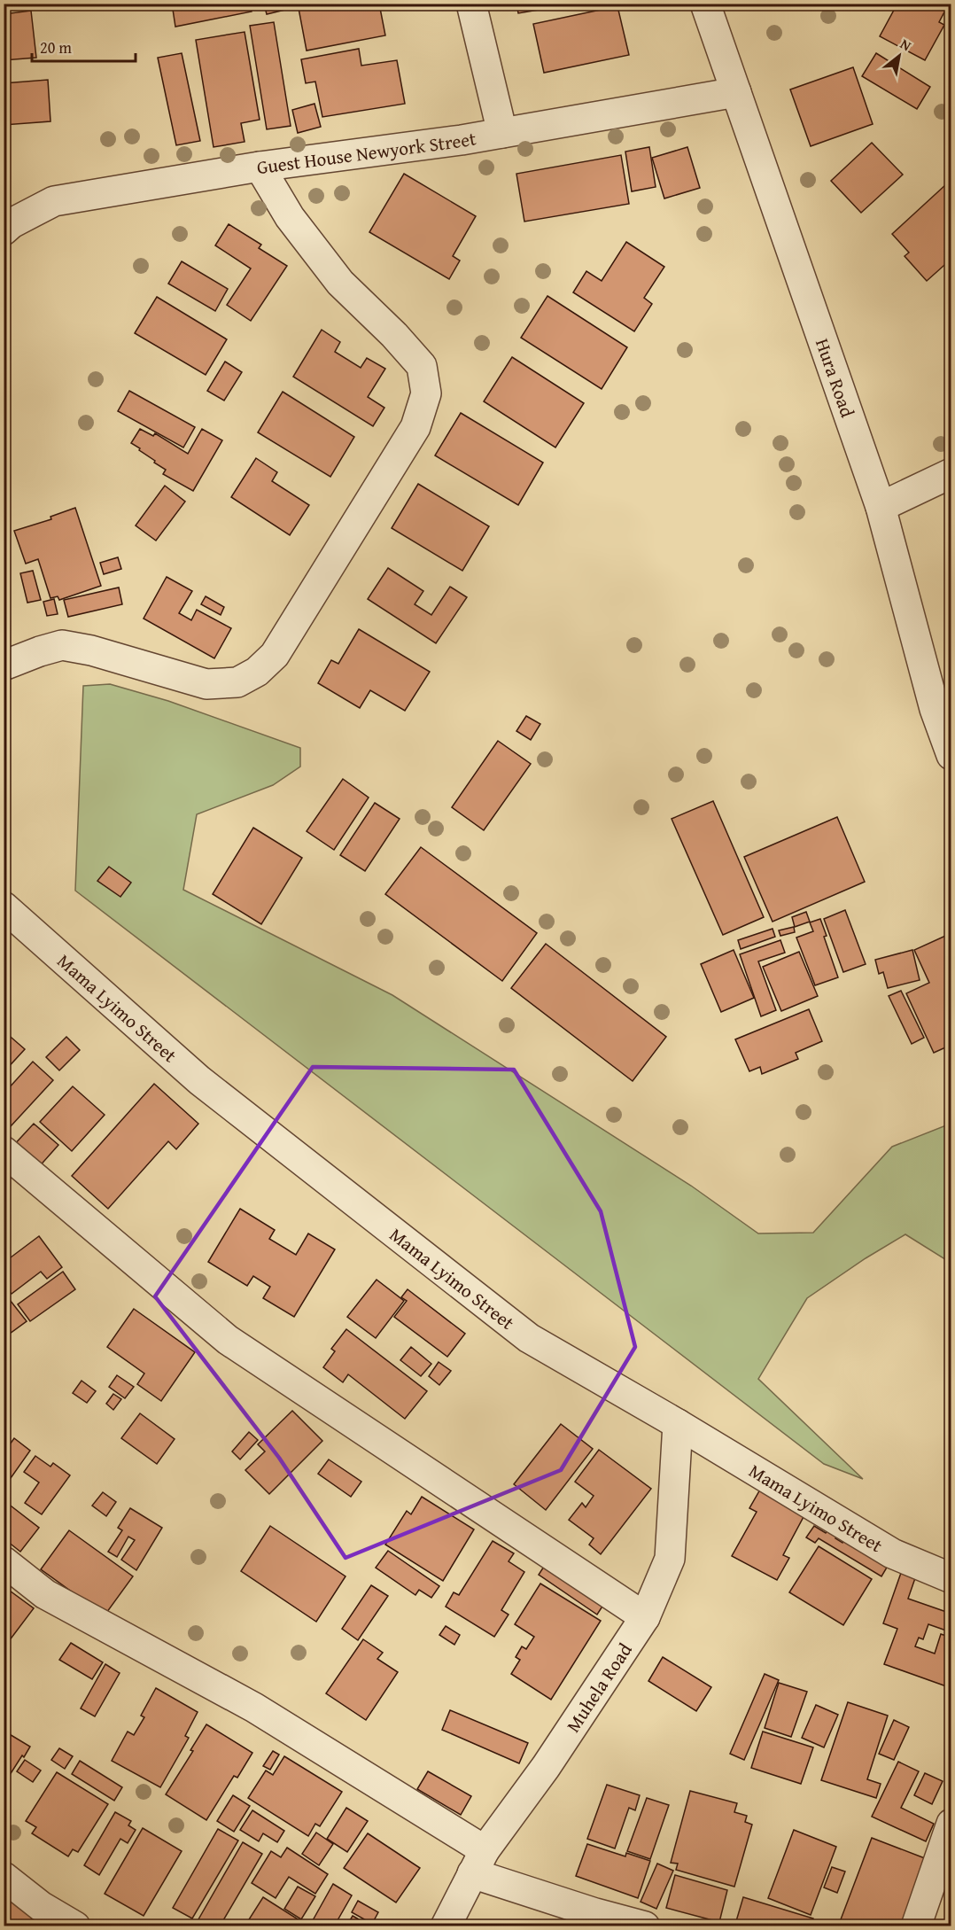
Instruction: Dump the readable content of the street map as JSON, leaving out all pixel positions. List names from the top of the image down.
{
  "streets": {
    "street": [
      "Guest House Newyork Street",
      "Hura Road",
      "Mama Lyimo Street",
      "Muhela Road"
    ]
  },
  "crossings": [
    ["Guest House Newyork Street", "Hura Road"],
    ["Mama Lyimo Street", "Muhela Road"]
  ],
  "scale_bar": "20 m",
  "north": "top right"
}
